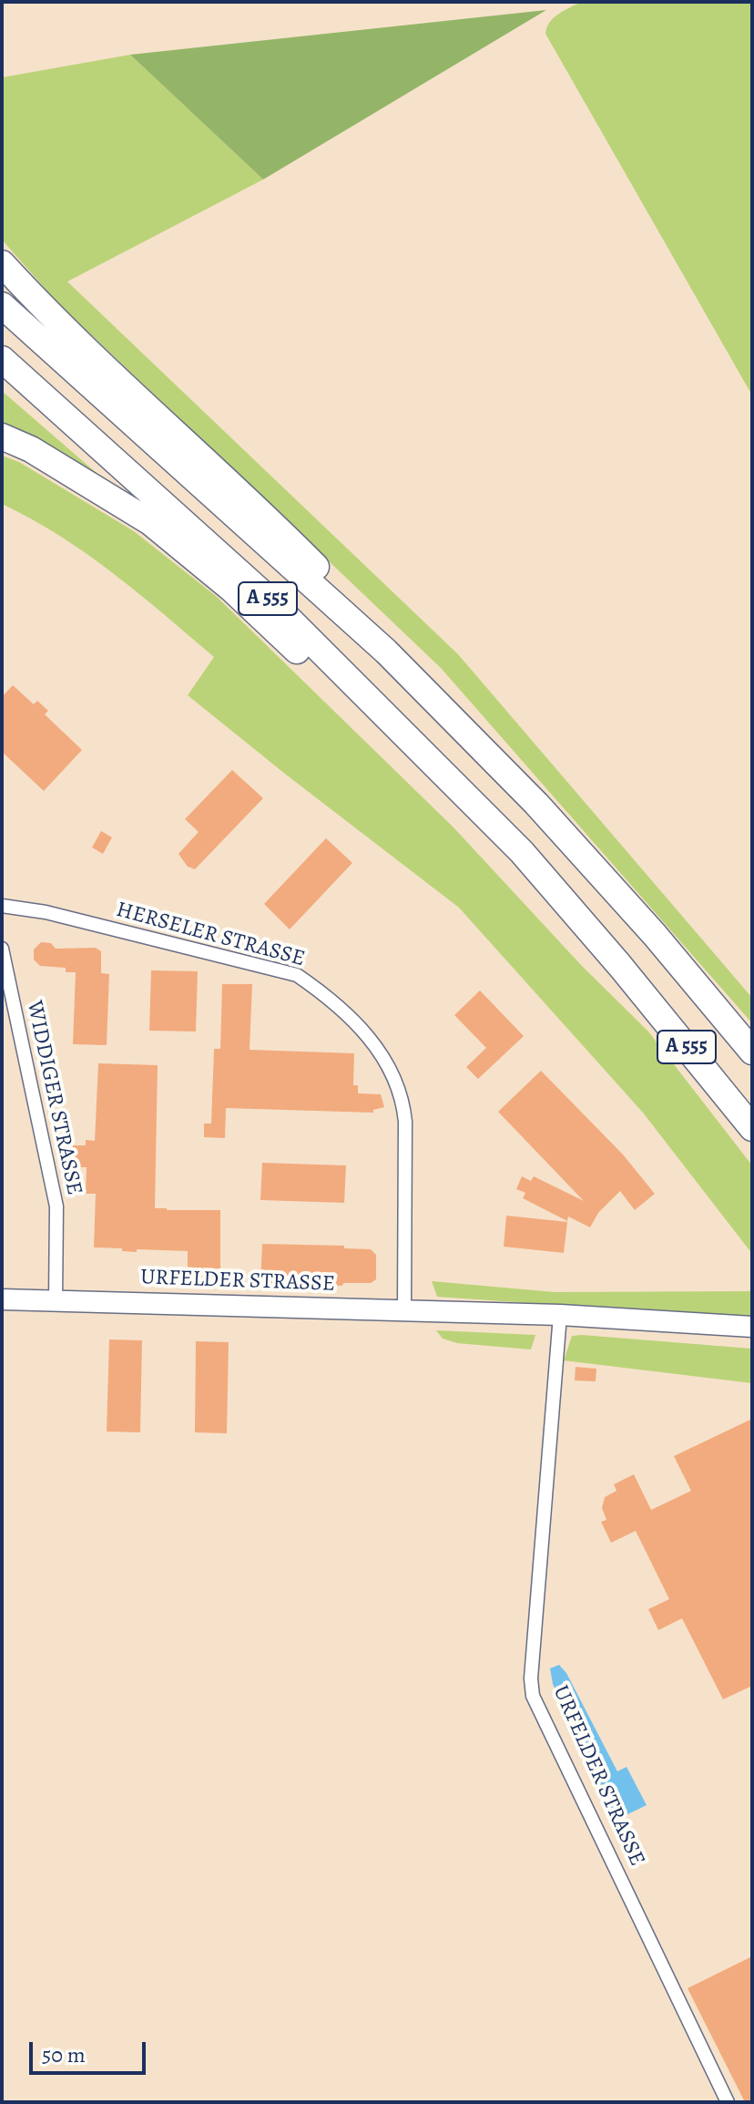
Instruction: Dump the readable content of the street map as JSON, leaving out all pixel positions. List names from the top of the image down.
{
  "streets": {
    "highway": ["A 555"],
    "main road": ["URFELDER STRASSE"],
    "street": ["HERSELER STRASSE", "WIDDIGER STRASSE"]
  },
  "crossings": [
    ["HERSELER STRASSE", "URFELDER STRASSE"],
    ["WIDDIGER STRASSE", "URFELDER STRASSE"]
  ],
  "scale_bar": "50 m"
}
